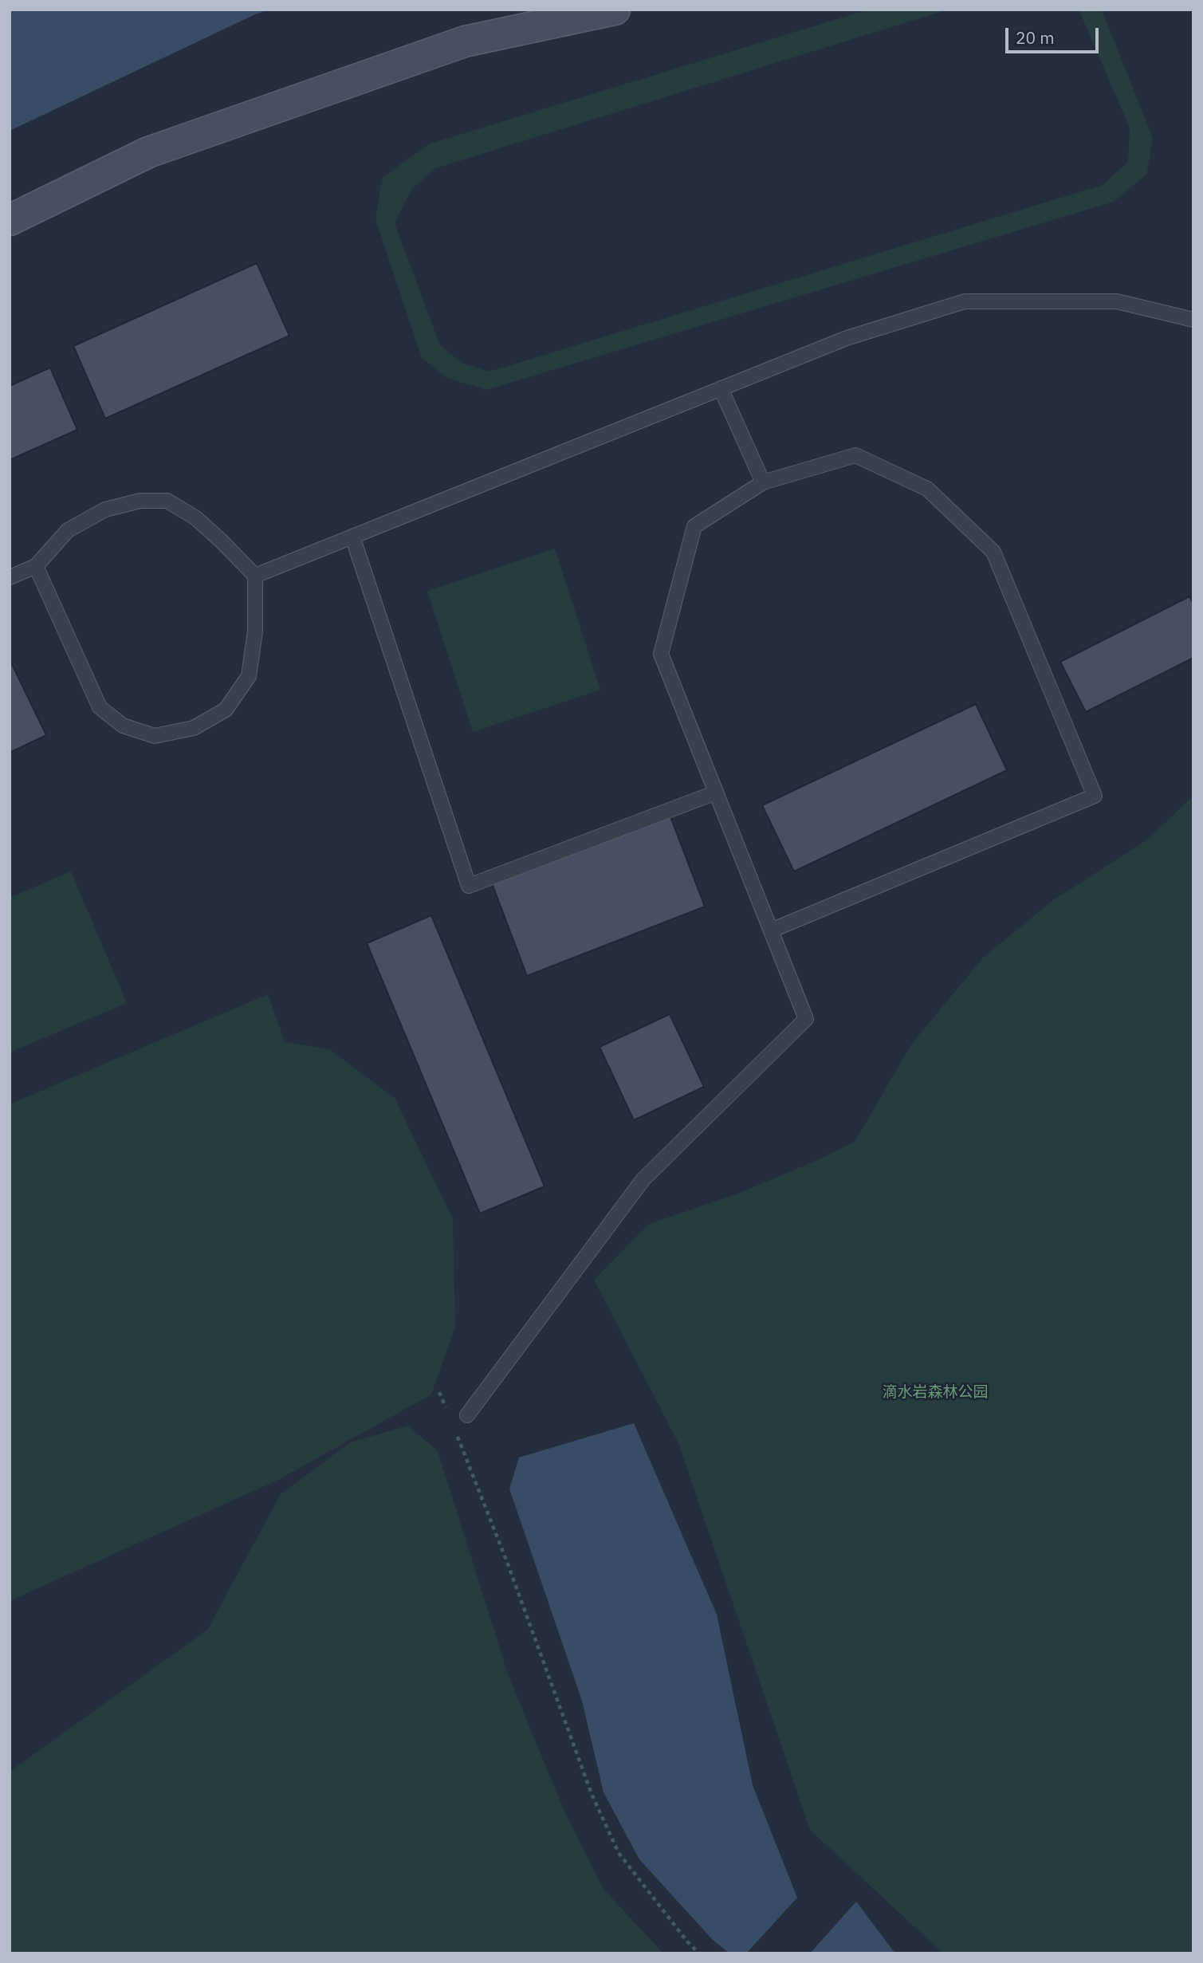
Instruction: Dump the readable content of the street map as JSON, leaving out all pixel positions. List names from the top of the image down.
{
  "parks": ["滴水岩森林公园"],
  "scale_bar": "20 m"
}
